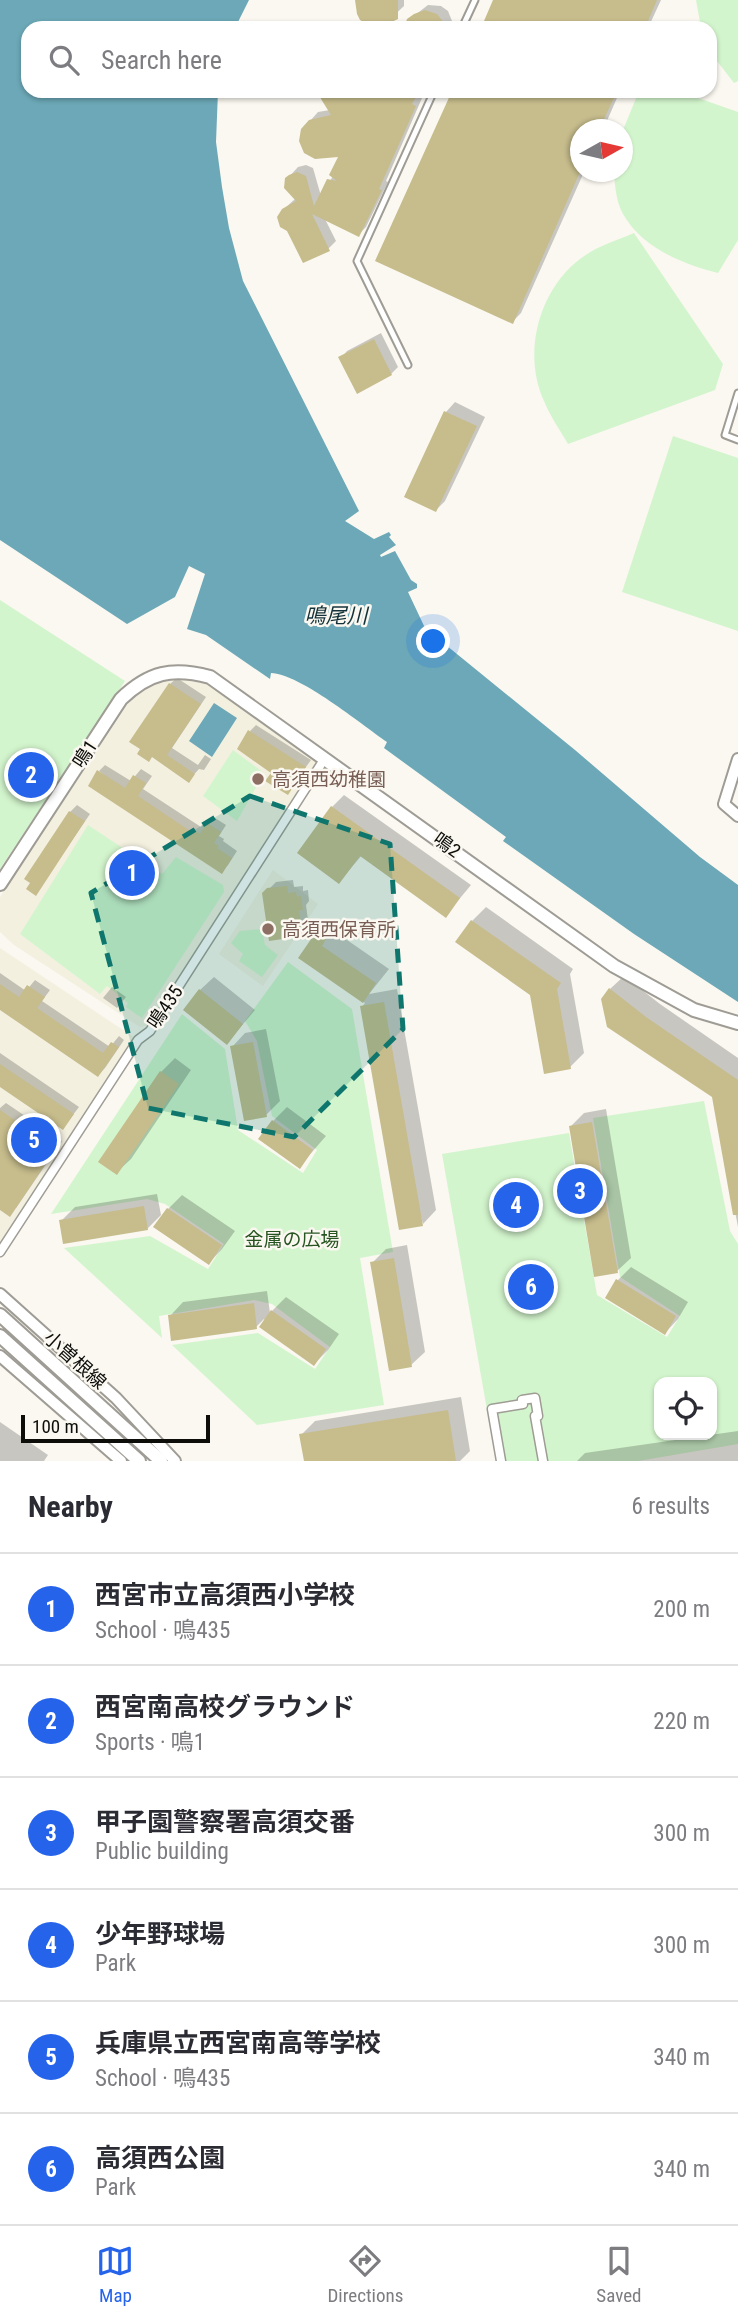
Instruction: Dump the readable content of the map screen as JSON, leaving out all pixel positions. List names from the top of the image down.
{
  "streets": {
    "street": [
      "鳴1",
      "鳴2",
      "鳴435",
      "小曽根線"
    ]
  },
  "crossings": [
    ["鳴1", "鳴2"],
    ["鳴2", "鳴435"]
  ],
  "water": ["鳴尾川"],
  "parks": ["金属の広場"],
  "places": ["高須西幼稚園", "高須西保育所"],
  "scale_bar": "100 m",
  "north": "right",
  "page": {
    "search": "Search here",
    "pins": [
      "2",
      "1",
      "5",
      "3",
      "4",
      "6"
    ],
    "scale": "100 m",
    "heading": ["Nearby", "6 results"],
    "list": [
      {
        "mark": "1",
        "name": "西宮市立高須西小学校",
        "note": "School · 鳴435",
        "value": "200 m"
      },
      {
        "mark": "2",
        "name": "西宮南高校グラウンド",
        "note": "Sports · 鳴1",
        "value": "220 m"
      },
      {
        "mark": "3",
        "name": "甲子園警察署高須交番",
        "note": "Public building",
        "value": "300 m"
      },
      {
        "mark": "4",
        "name": "少年野球場",
        "note": "Park",
        "value": "300 m"
      },
      {
        "mark": "5",
        "name": "兵庫県立西宮南高等学校",
        "note": "School · 鳴435",
        "value": "340 m"
      },
      {
        "mark": "6",
        "name": "高須西公園",
        "note": "Park",
        "value": "340 m"
      }
    ],
    "nav": ["Map", "Directions", "Saved"]
  }
}
